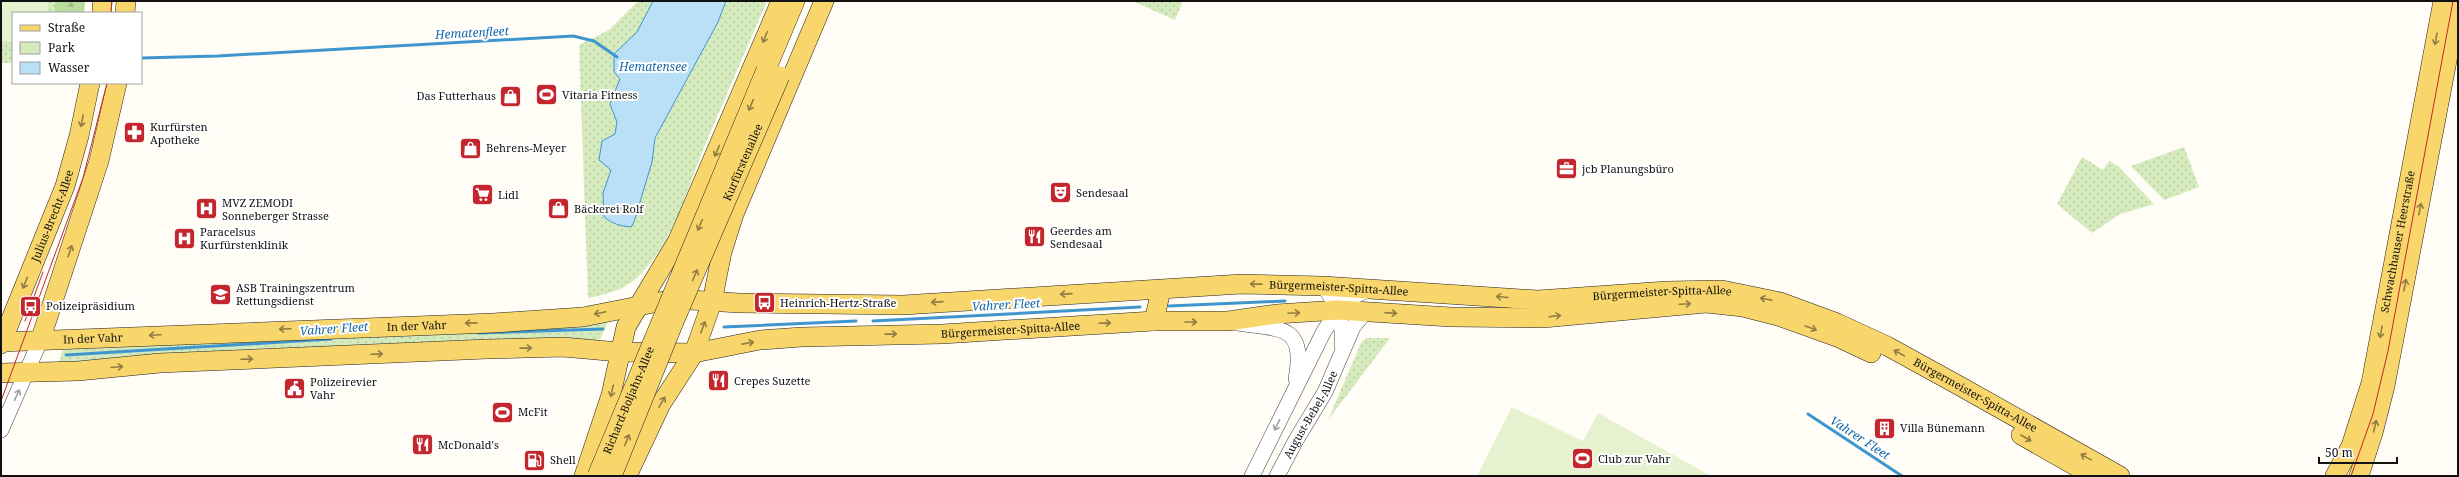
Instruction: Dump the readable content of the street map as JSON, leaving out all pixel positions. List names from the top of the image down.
{
  "streets": {
    "main road": [
      "Kurfürstenallee",
      "Julius-Brecht-Allee",
      "Schwachhauser Heerstraße",
      "Bürgermeister-Spitta-Allee",
      "In der Vahr",
      "Richard-Boljahn-Allee"
    ],
    "street": ["August-Bebel-Allee"]
  },
  "crossings": [
    ["Kurfürstenallee", "Bürgermeister-Spitta-Allee"],
    ["Kurfürstenallee", "In der Vahr"],
    ["Kurfürstenallee", "Richard-Boljahn-Allee"],
    ["Julius-Brecht-Allee", "In der Vahr"],
    ["Bürgermeister-Spitta-Allee", "In der Vahr"],
    ["Bürgermeister-Spitta-Allee", "Richard-Boljahn-Allee"],
    ["Bürgermeister-Spitta-Allee", "August-Bebel-Allee"],
    ["In der Vahr", "Richard-Boljahn-Allee"]
  ],
  "water": ["Hematenfleet", "Hematensee", "Vahrer Fleet"],
  "places": {
    "sports": ["Vitaria Fitness", "McFit", "Club zur Vahr"],
    "shop": ["Das Futterhaus", "Behrens-Meyer", "Bäckerei Rolf"],
    "pharmacy": ["Kurfürsten Apotheke"],
    "office": ["jcb Planungsbüro"],
    "theatre": ["Sendesaal"],
    "supermarket": ["Lidl"],
    "hospital": ["MVZ ZEMODI Sonneberger Strasse", "Paracelsus Kurfürstenklinik"],
    "restaurant": ["Geerdes am Sendesaal", "Crepes Suzette", "McDonald's"],
    "school or university": ["ASB Trainingszentrum Rettungsdienst"],
    "bus stop": ["Heinrich-Hertz-Straße", "Polizeipräsidium"],
    "public building": ["Polizeirevier Vahr"],
    "building": ["Villa Bünemann"],
    "fuel station": ["Shell"]
  },
  "legend": ["Straße", "Park", "Wasser"],
  "scale_bar": "50 m"
}
